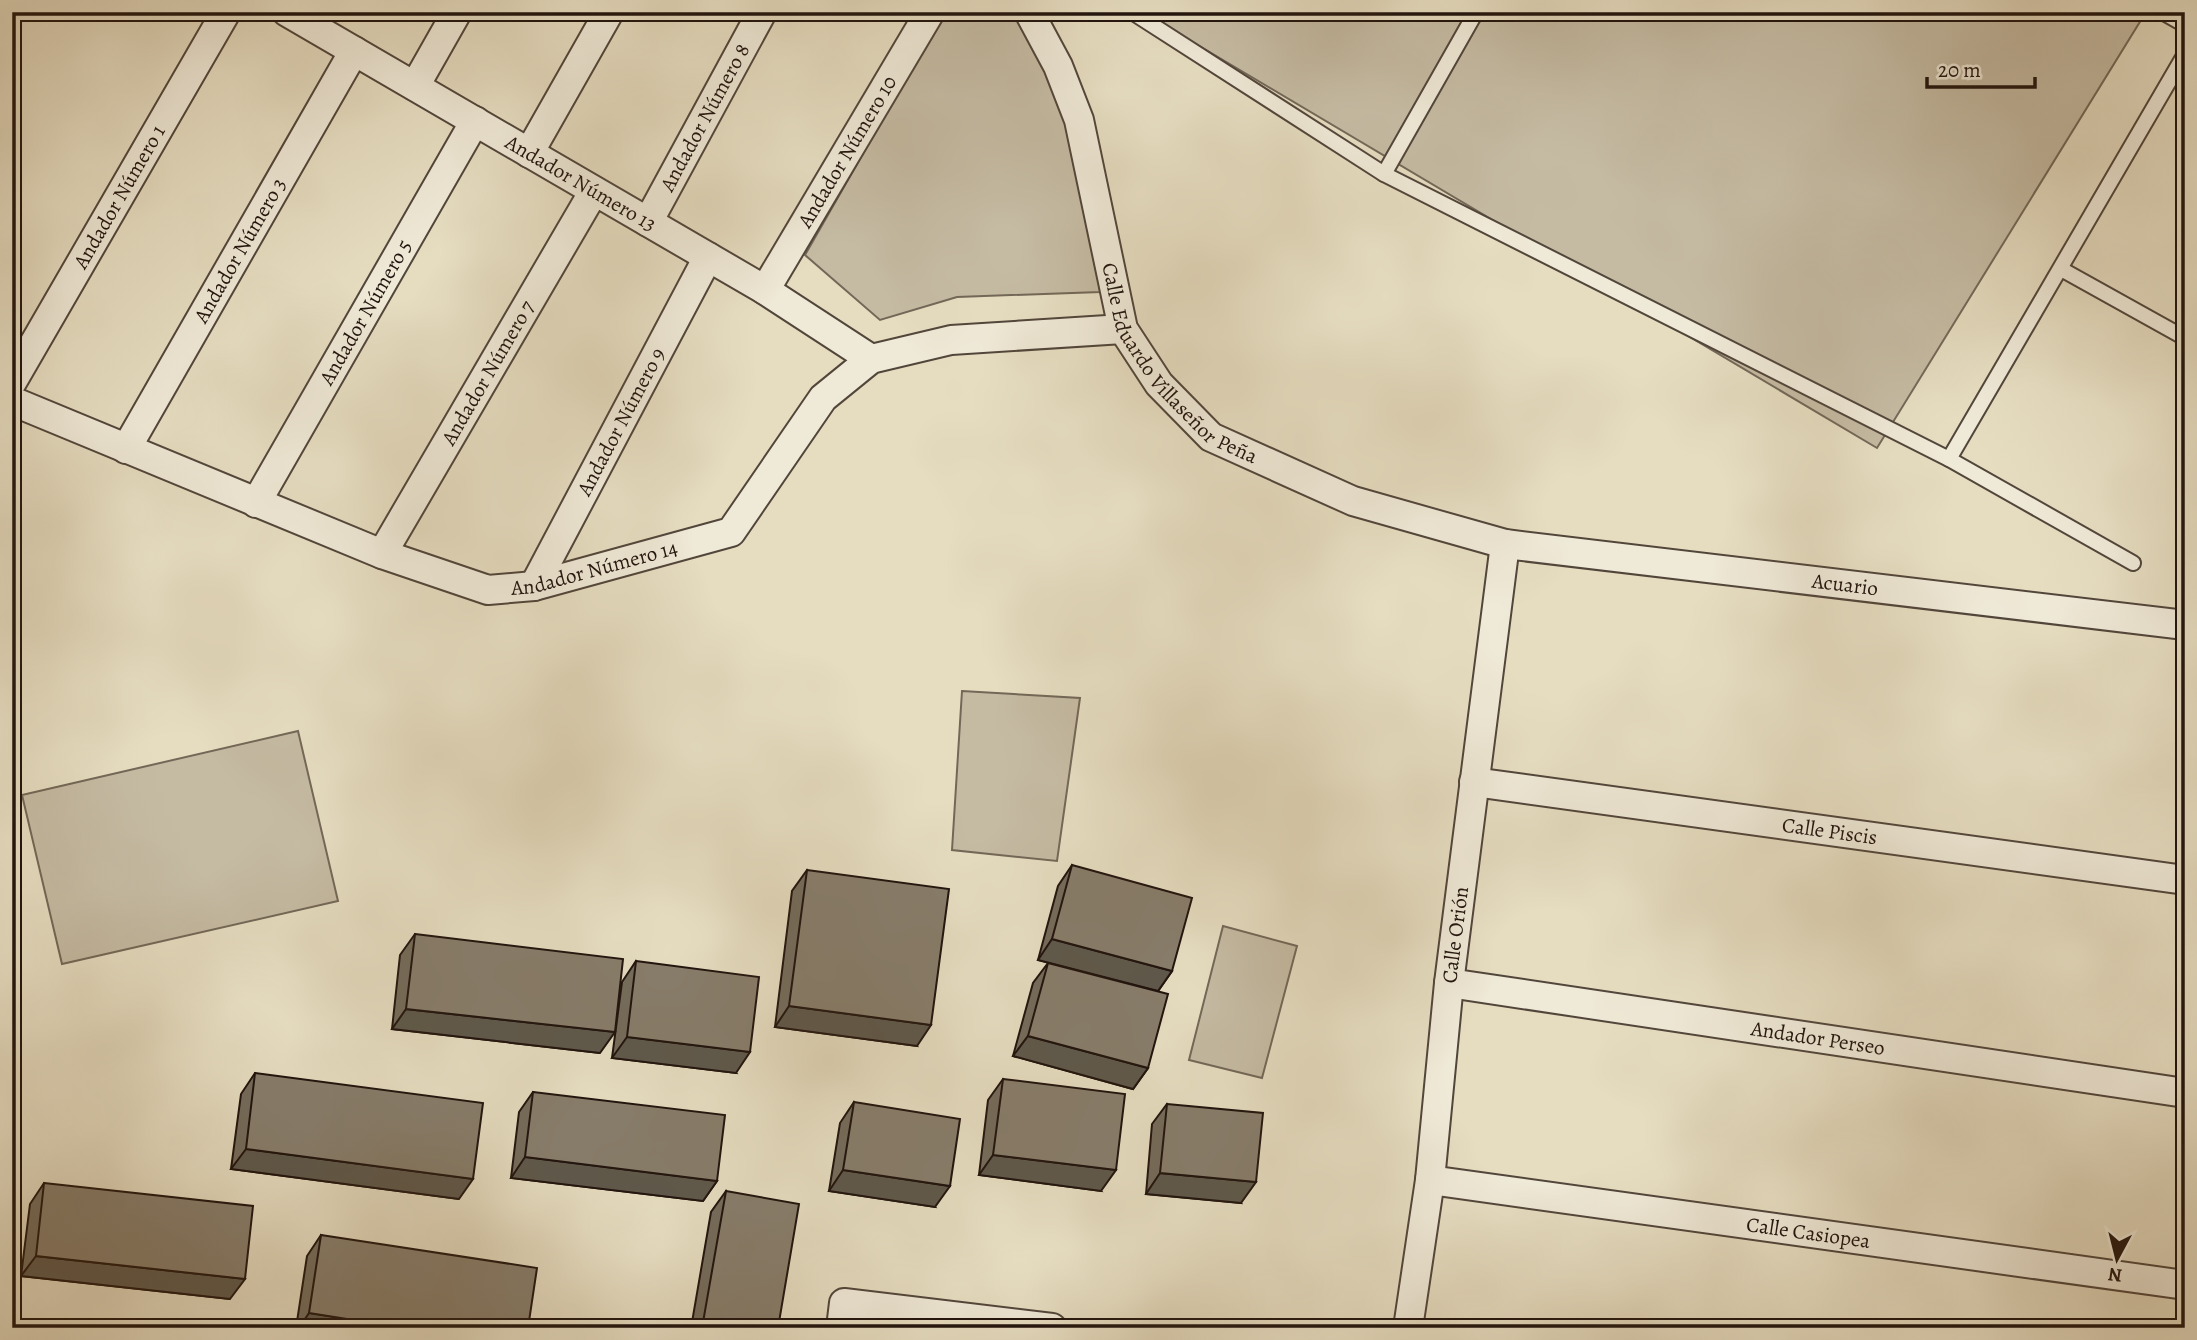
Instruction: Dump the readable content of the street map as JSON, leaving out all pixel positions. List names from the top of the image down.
{
  "streets": {
    "street": [
      "Andador Número 8",
      "Andador Número 10",
      "Andador Número 13",
      "Andador Número 1",
      "Andador Número 3",
      "Andador Número 5",
      "Calle Eduardo Villaseñor Peña",
      "Andador Número 7",
      "Andador Número 9",
      "Andador Número 14",
      "Acuario",
      "Calle Piscis",
      "Calle Orión",
      "Andador Perseo",
      "Calle Casiopea"
    ]
  },
  "crossings": [
    ["Andador Número 8", "Andador Número 13"],
    ["Andador Número 10", "Andador Número 13"],
    ["Andador Número 13", "Andador Número 3"],
    ["Andador Número 13", "Andador Número 5"],
    ["Andador Número 13", "Andador Número 7"],
    ["Andador Número 13", "Andador Número 9"],
    ["Andador Número 13", "Andador Número 14"],
    ["Andador Número 3", "Andador Número 14"],
    ["Andador Número 5", "Andador Número 14"],
    ["Calle Eduardo Villaseñor Peña", "Andador Número 14"],
    ["Calle Eduardo Villaseñor Peña", "Acuario"],
    ["Calle Eduardo Villaseñor Peña", "Calle Orión"],
    ["Andador Número 7", "Andador Número 14"],
    ["Andador Número 9", "Andador Número 14"],
    ["Acuario", "Calle Orión"],
    ["Calle Piscis", "Calle Orión"],
    ["Calle Orión", "Andador Perseo"],
    ["Calle Orión", "Calle Casiopea"]
  ],
  "scale_bar": "20 m",
  "north": "bottom"
}
